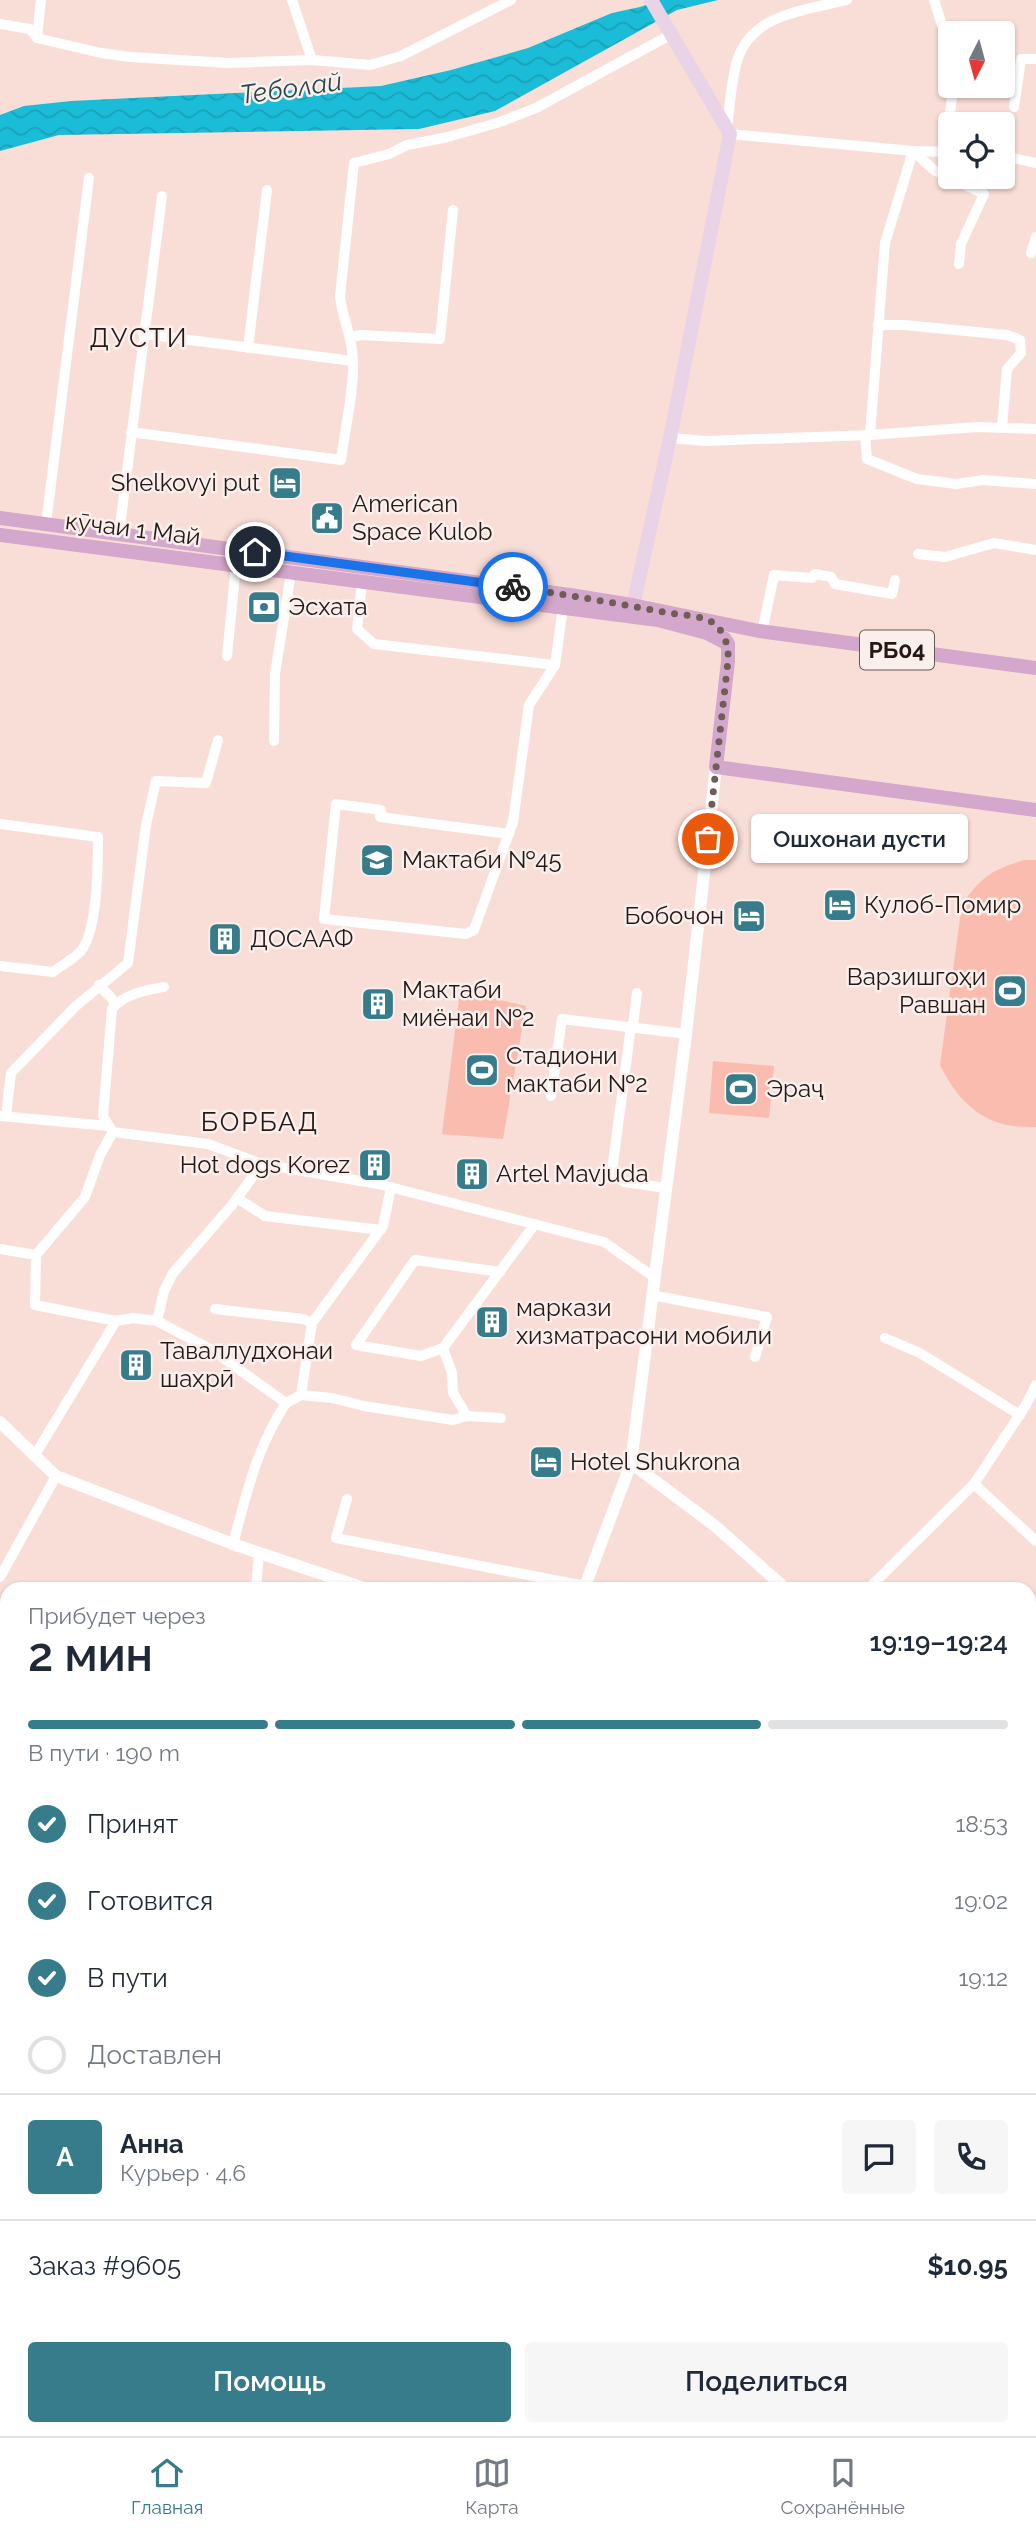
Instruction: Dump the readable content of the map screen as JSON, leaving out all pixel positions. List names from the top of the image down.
{
  "streets": {
    "main road": ["кӯчаи 1 Май", "РБ04"]
  },
  "districts": ["ДУСТИ", "БОРБАД"],
  "water": ["Теболай"],
  "places": {
    "hotel": [
      "Shelkovyi put",
      "Кулоб-Помир",
      "Бобочон",
      "Hotel Shukrona"
    ],
    "public building": ["American Space Kulob"],
    "bank": ["Эсхата"],
    "other": ["Ошхонаи дусти"],
    "school or university": ["Мактаби №45"],
    "building": [
      "ДОСААФ",
      "Мактаби миёнаи №2",
      "Hot dogs Korez",
      "Artel Mavjuda",
      "маркази хизматрасони мобили",
      "Таваллудхонаи шаҳрӣ"
    ],
    "sports": ["Варзишгоҳи Равшан", "Стадиони мактаби №2", "Эраҷ"]
  },
  "north": "bottom",
  "page": {
    "bubble": "Ошхонаи дусти",
    "heading": ["2 мин", "Прибудет через", "19:19–19:24"],
    "panel": [
      "Анна",
      "Курьер · 4.6",
      "Заказ #9605",
      "$10.95"
    ],
    "bar": "В пути · 190 m",
    "list": [
      ["Принят", "18:53"],
      ["Готовится", "19:02"],
      ["В пути", "19:12"],
      "Доставлен"
    ],
    "round": "А",
    "buttons": ["Помощь", "Поделиться"],
    "tabs": ["Главная", "Карта", "Сохранённые"]
  }
}
